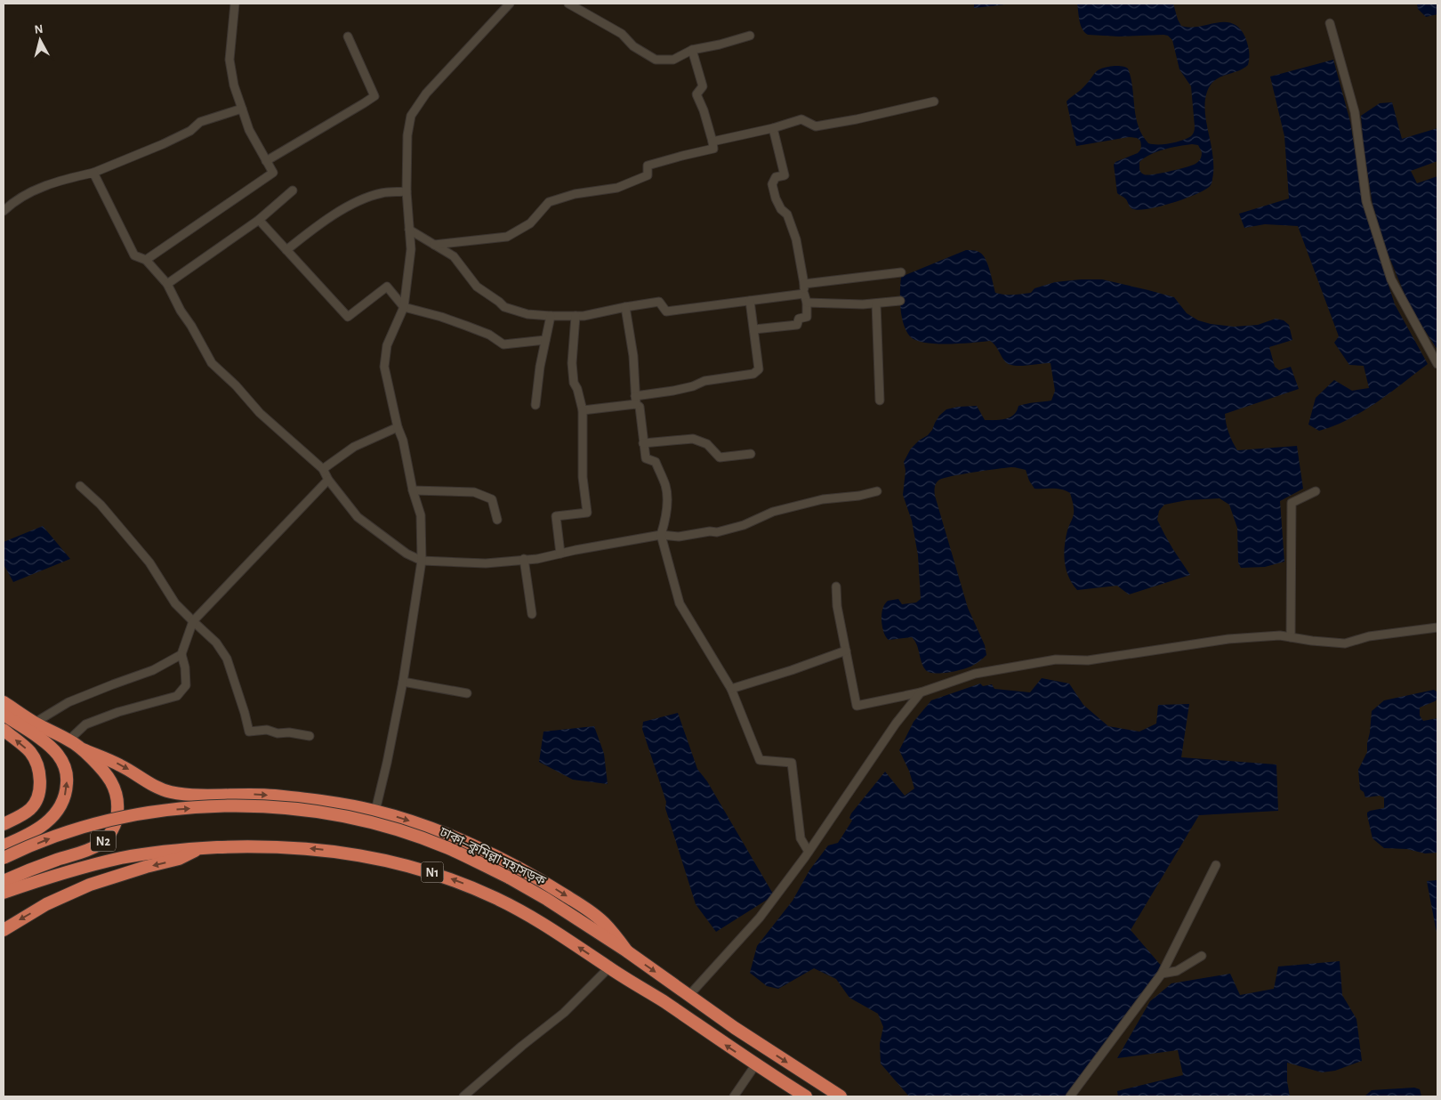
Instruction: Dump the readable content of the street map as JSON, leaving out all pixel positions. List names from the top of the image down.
{
  "streets": {
    "highway": ["N2", "ঢাকা–কুমিল্লা মহাসড়ক", "N1"]
  },
  "crossings": [
    ["N2", "N1"],
    ["ঢাকা–কুমিল্লা মহাসড়ক", "N1"]
  ],
  "north": "top"
}
